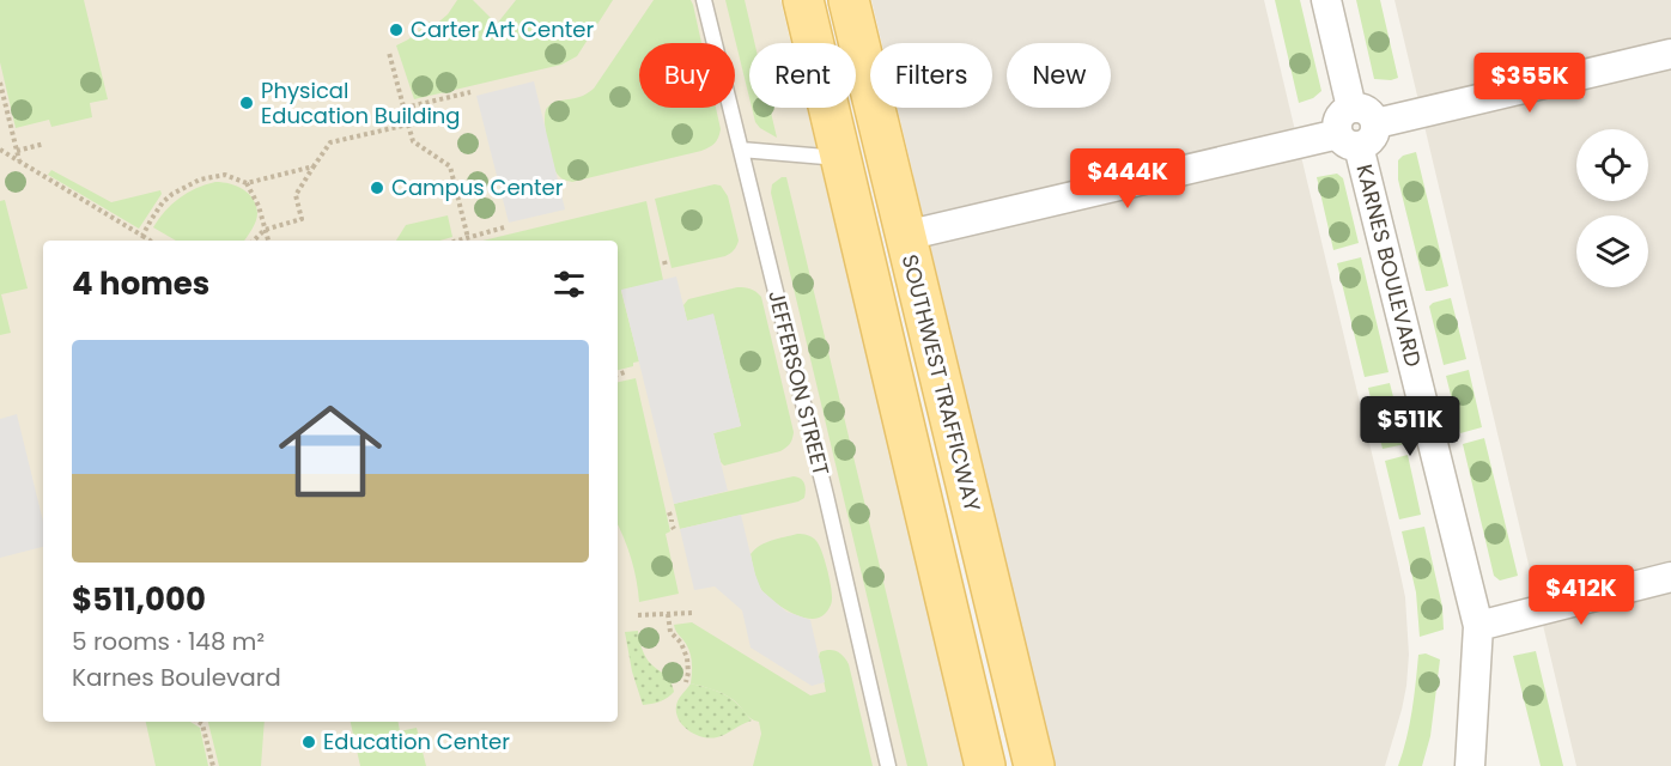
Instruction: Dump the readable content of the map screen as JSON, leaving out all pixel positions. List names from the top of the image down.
{
  "streets": {
    "main road": ["SOUTHWEST TRAFFICWAY"],
    "street": ["KARNES BOULEVARD"],
    "lane": ["JEFFERSON STREET"]
  },
  "places": [
    "Carter Art Center",
    "Physical Education Building",
    "Campus Center",
    "Education Center"
  ],
  "page": {
    "chip": [
      "Buy",
      "Rent",
      "Filters",
      "New"
    ],
    "price": [
      "$355K",
      "$444K",
      "$511K",
      "$412K"
    ],
    "heading": "4 homes",
    "list": [
      {
        "name": "$511,000",
        "note": "5 rooms · 148 m² · Karnes Boulevard"
      }
    ]
  }
}
